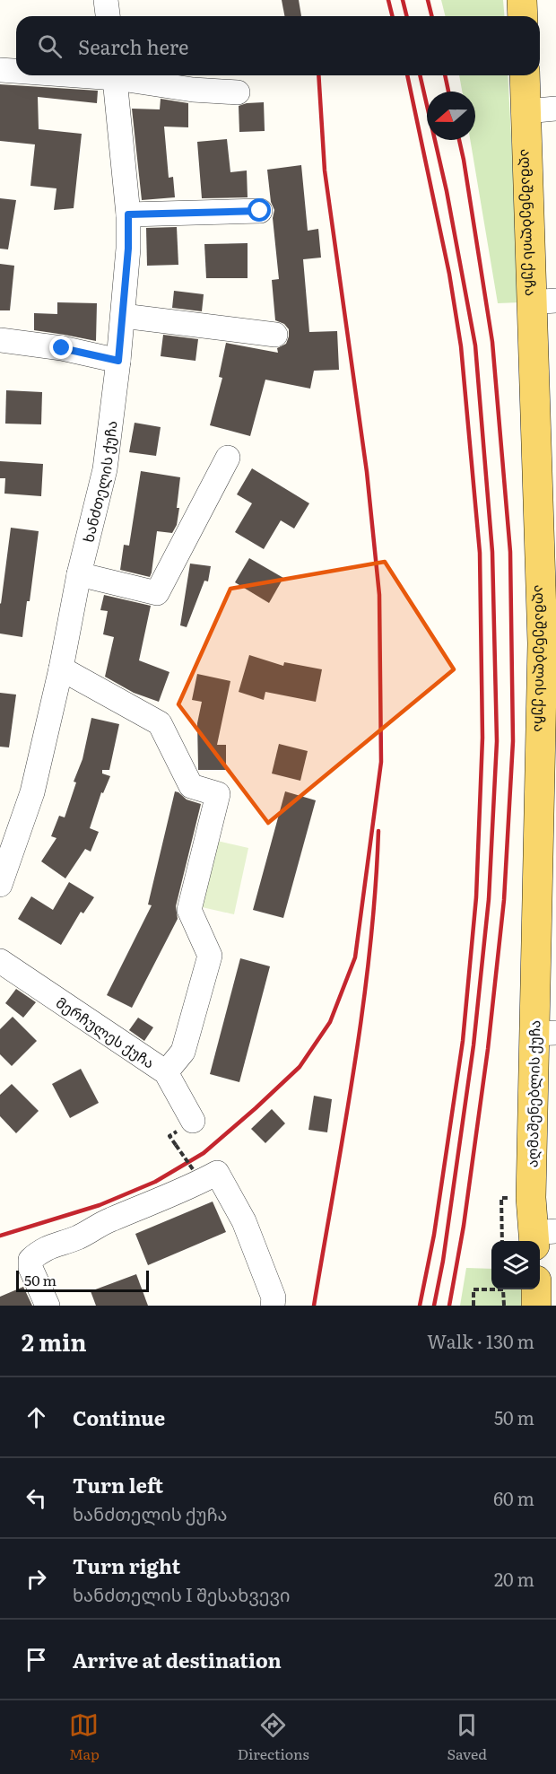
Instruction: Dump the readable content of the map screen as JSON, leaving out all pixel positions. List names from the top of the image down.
{
  "streets": {
    "main road": ["აღმაშენებლის ქუჩა"],
    "street": ["ხანძთელის ქუჩა", "მერჩულეს ქუჩა"]
  },
  "scale_bar": "50 m",
  "north": "left",
  "page": {
    "search": "Search here",
    "scale": "50 m",
    "heading": ["2 min", "Walk · 130 m"],
    "list": [
      ["Continue", "50 m"],
      ["Turn left", "ხანძთელის ქუჩა", "60 m"],
      ["Turn right", "ხანძთელის I შესახვევი", "20 m"],
      "Arrive at destination"
    ],
    "nav": ["Map", "Directions", "Saved"]
  }
}
